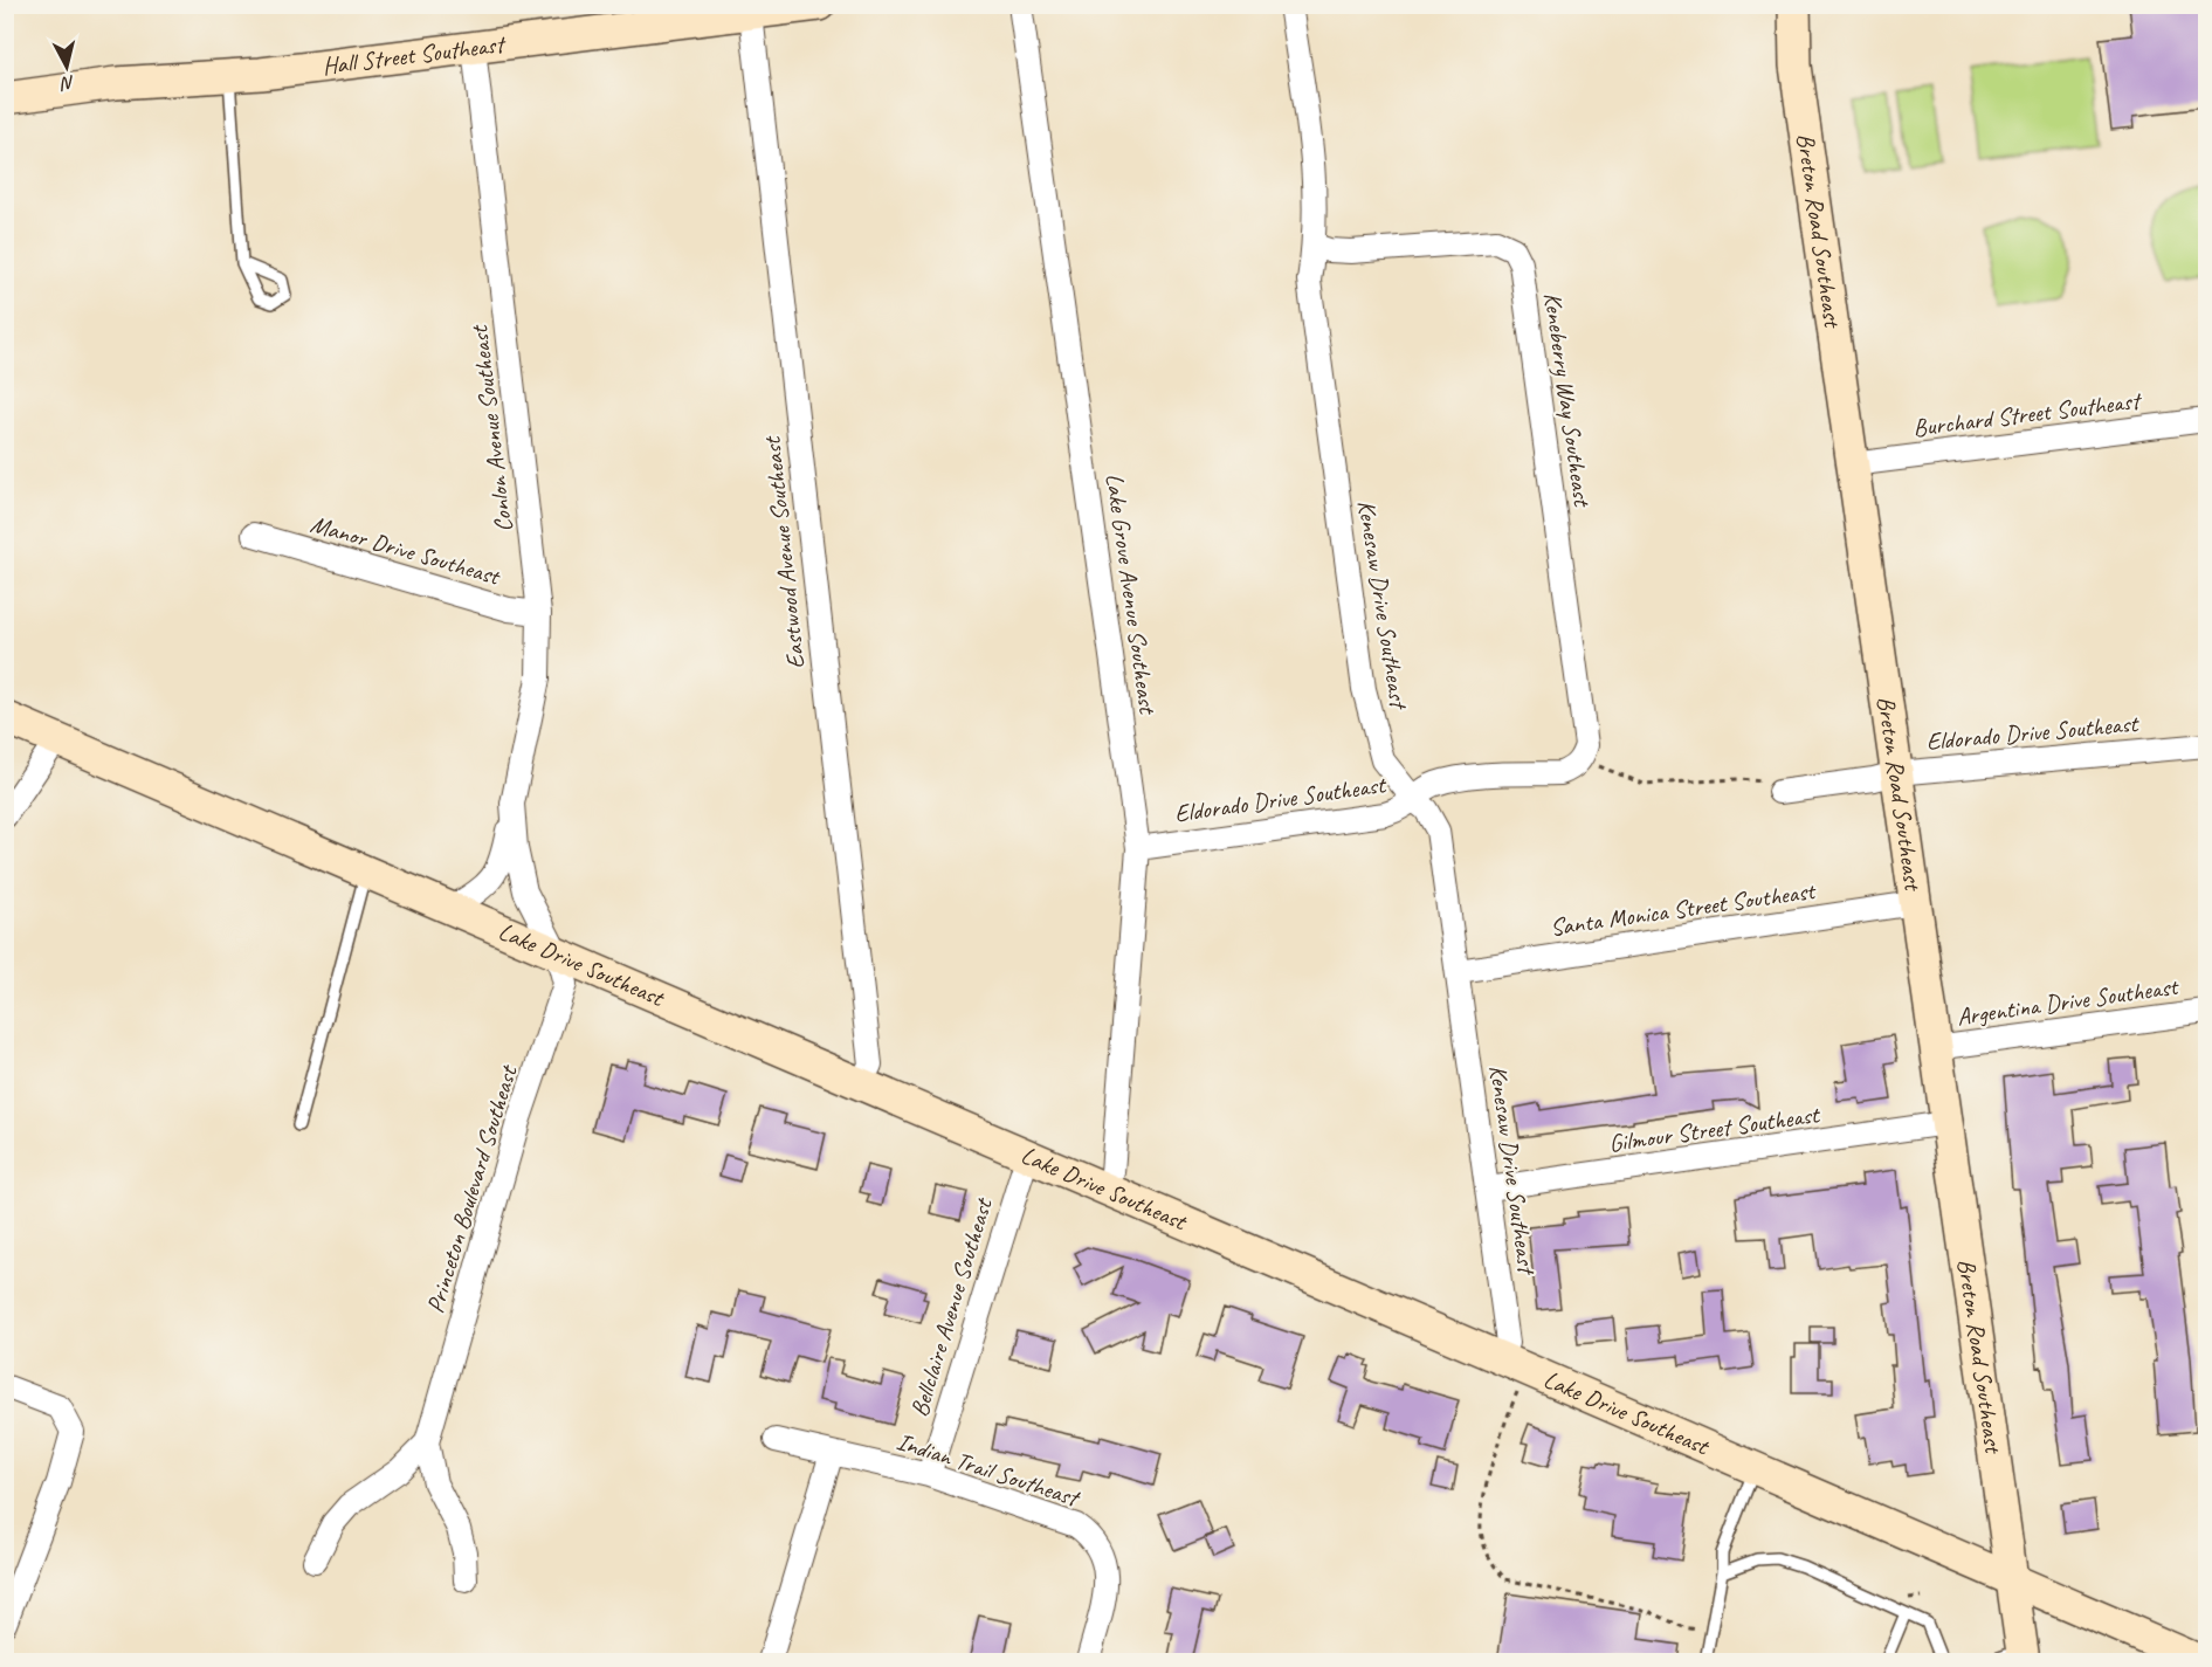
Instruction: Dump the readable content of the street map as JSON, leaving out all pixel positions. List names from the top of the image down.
{
  "streets": {
    "main road": ["Hall Street Southeast", "Breton Road Southeast", "Lake Drive Southeast"],
    "street": [
      "Keneberry Way Southeast",
      "Burchard Street Southeast",
      "Conlon Avenue Southeast",
      "Manor Drive Southeast",
      "Eastwood Avenue Southeast",
      "Lake Grove Avenue Southeast",
      "Kenesaw Drive Southeast",
      "Eldorado Drive Southeast",
      "Santa Monica Street Southeast",
      "Argentina Drive Southeast",
      "Gilmour Street Southeast",
      "Princeton Boulevard Southeast",
      "Bellclaire Avenue Southeast",
      "Indian Trail Southeast"
    ]
  },
  "crossings": [
    ["Hall Street Southeast", "Conlon Avenue Southeast"],
    ["Hall Street Southeast", "Eastwood Avenue Southeast"],
    ["Breton Road Southeast", "Burchard Street Southeast"],
    ["Breton Road Southeast", "Eldorado Drive Southeast"],
    ["Breton Road Southeast", "Santa Monica Street Southeast"],
    ["Breton Road Southeast", "Lake Drive Southeast"],
    ["Breton Road Southeast", "Argentina Drive Southeast"],
    ["Breton Road Southeast", "Gilmour Street Southeast"],
    ["Keneberry Way Southeast", "Kenesaw Drive Southeast"],
    ["Keneberry Way Southeast", "Eldorado Drive Southeast"],
    ["Conlon Avenue Southeast", "Manor Drive Southeast"],
    ["Conlon Avenue Southeast", "Lake Drive Southeast"],
    ["Conlon Avenue Southeast", "Princeton Boulevard Southeast"],
    ["Eastwood Avenue Southeast", "Lake Drive Southeast"],
    ["Lake Grove Avenue Southeast", "Eldorado Drive Southeast"],
    ["Lake Grove Avenue Southeast", "Lake Drive Southeast"],
    ["Kenesaw Drive Southeast", "Eldorado Drive Southeast"],
    ["Kenesaw Drive Southeast", "Santa Monica Street Southeast"],
    ["Kenesaw Drive Southeast", "Lake Drive Southeast"],
    ["Kenesaw Drive Southeast", "Gilmour Street Southeast"],
    ["Lake Drive Southeast", "Princeton Boulevard Southeast"],
    ["Lake Drive Southeast", "Bellclaire Avenue Southeast"],
    ["Bellclaire Avenue Southeast", "Indian Trail Southeast"]
  ],
  "north": "bottom"
}
